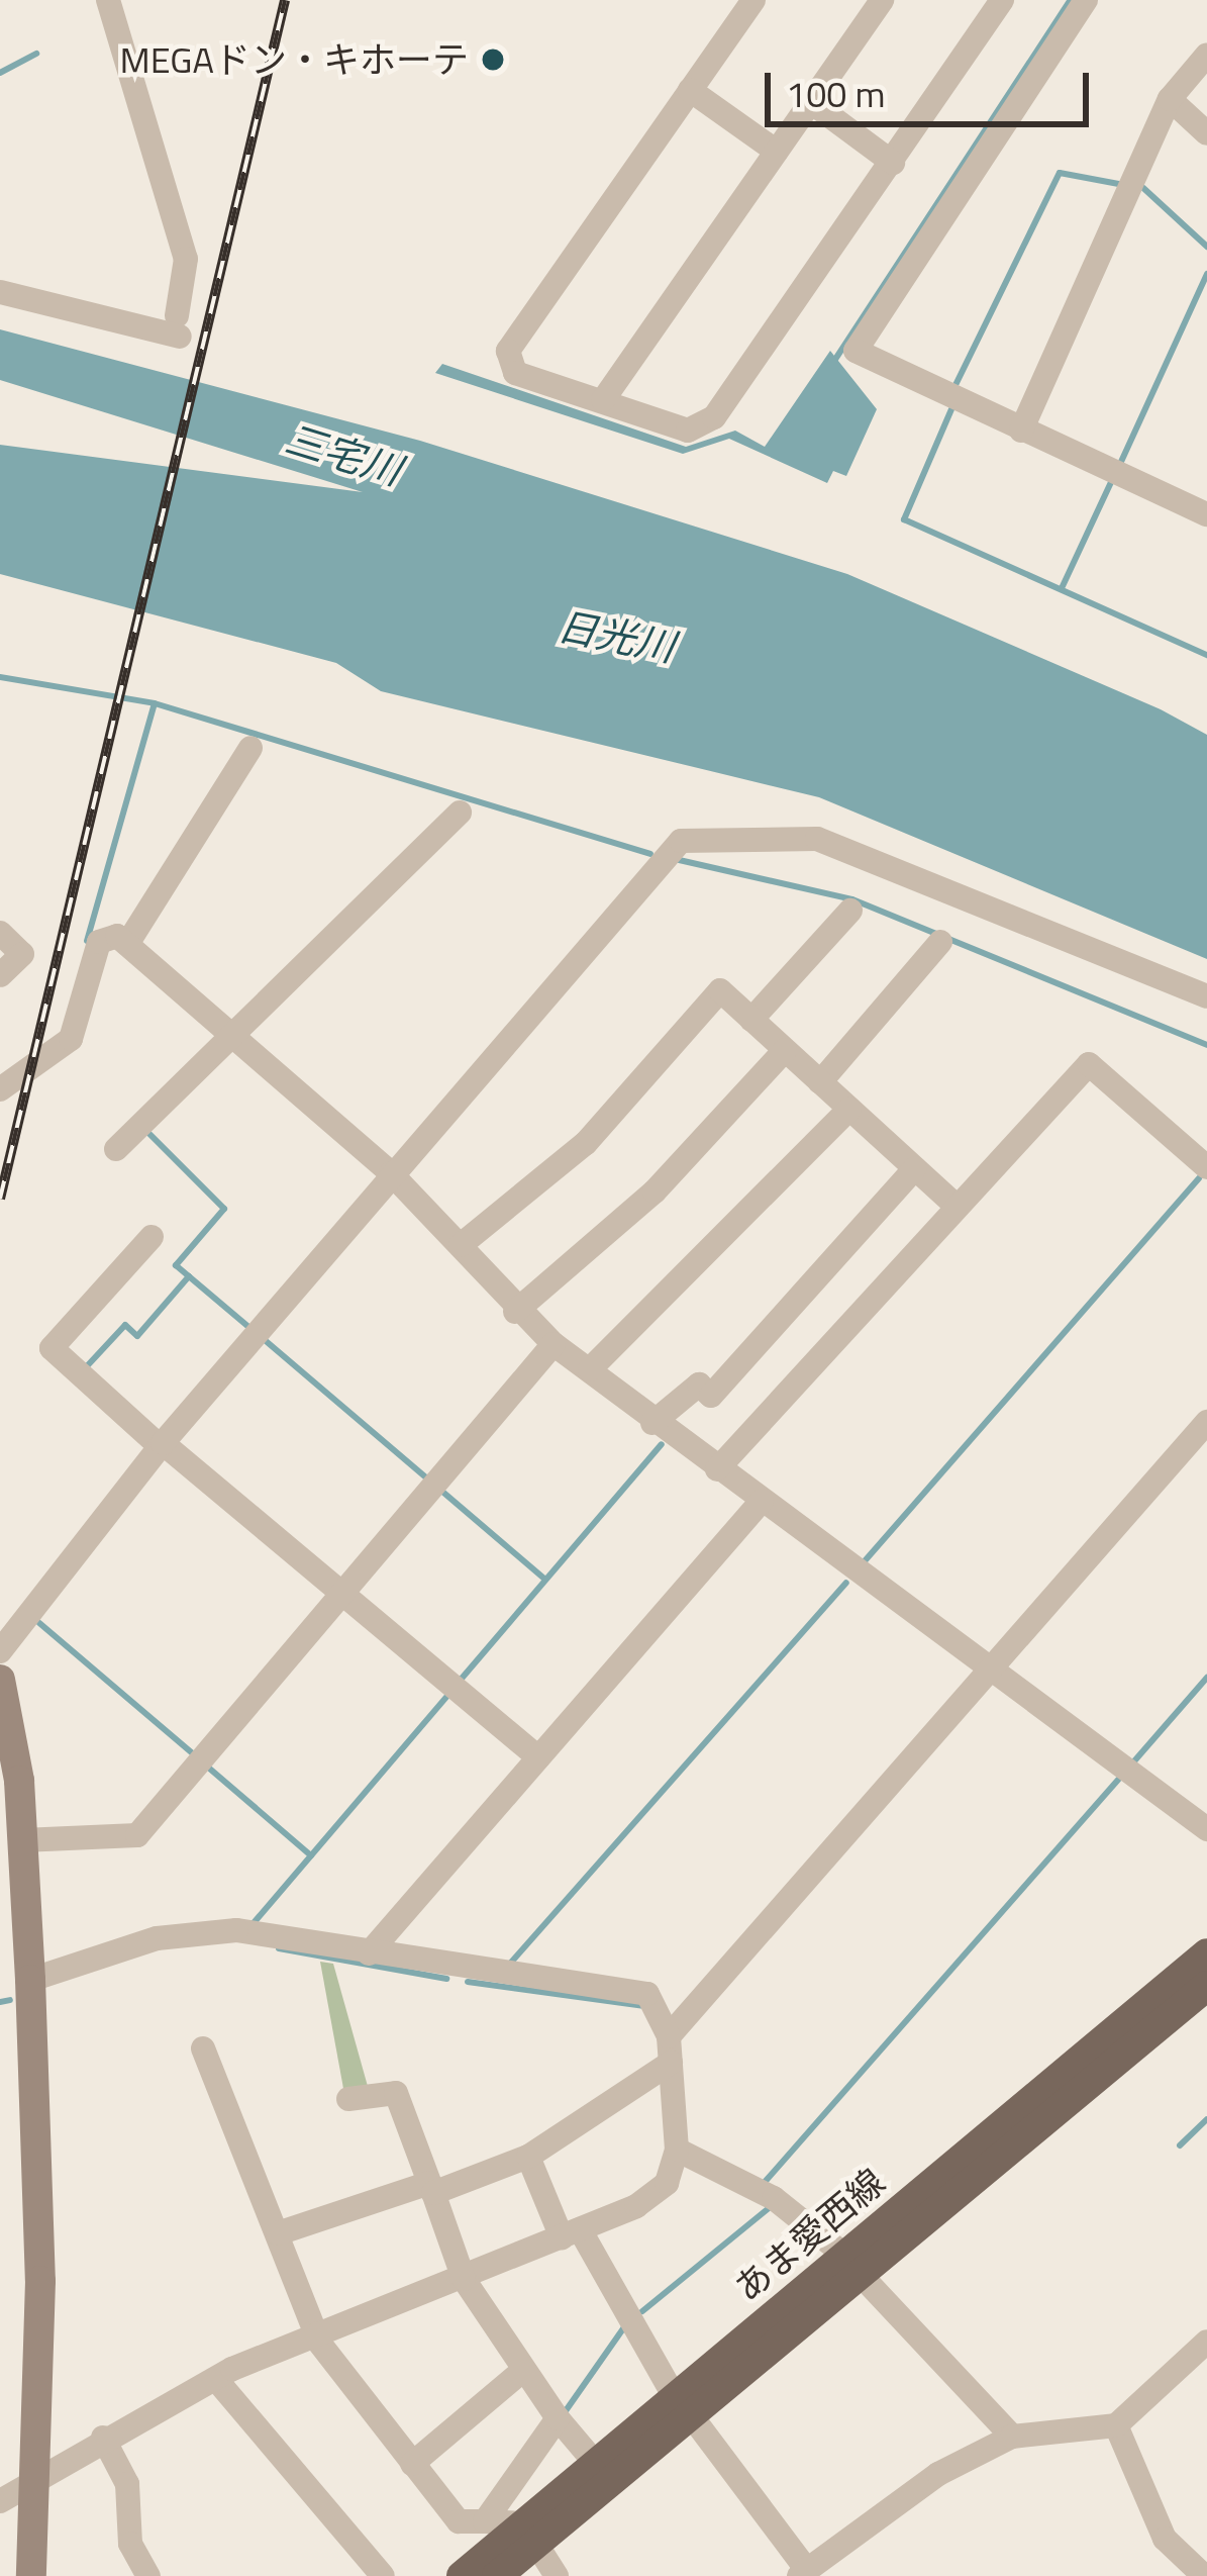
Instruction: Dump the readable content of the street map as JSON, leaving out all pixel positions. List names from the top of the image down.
{
  "streets": {
    "main road": ["あま愛西線"]
  },
  "water": ["三宅川", "日光川"],
  "places": ["MEGAドン・キホーテ"],
  "scale_bar": "100 m"
}
